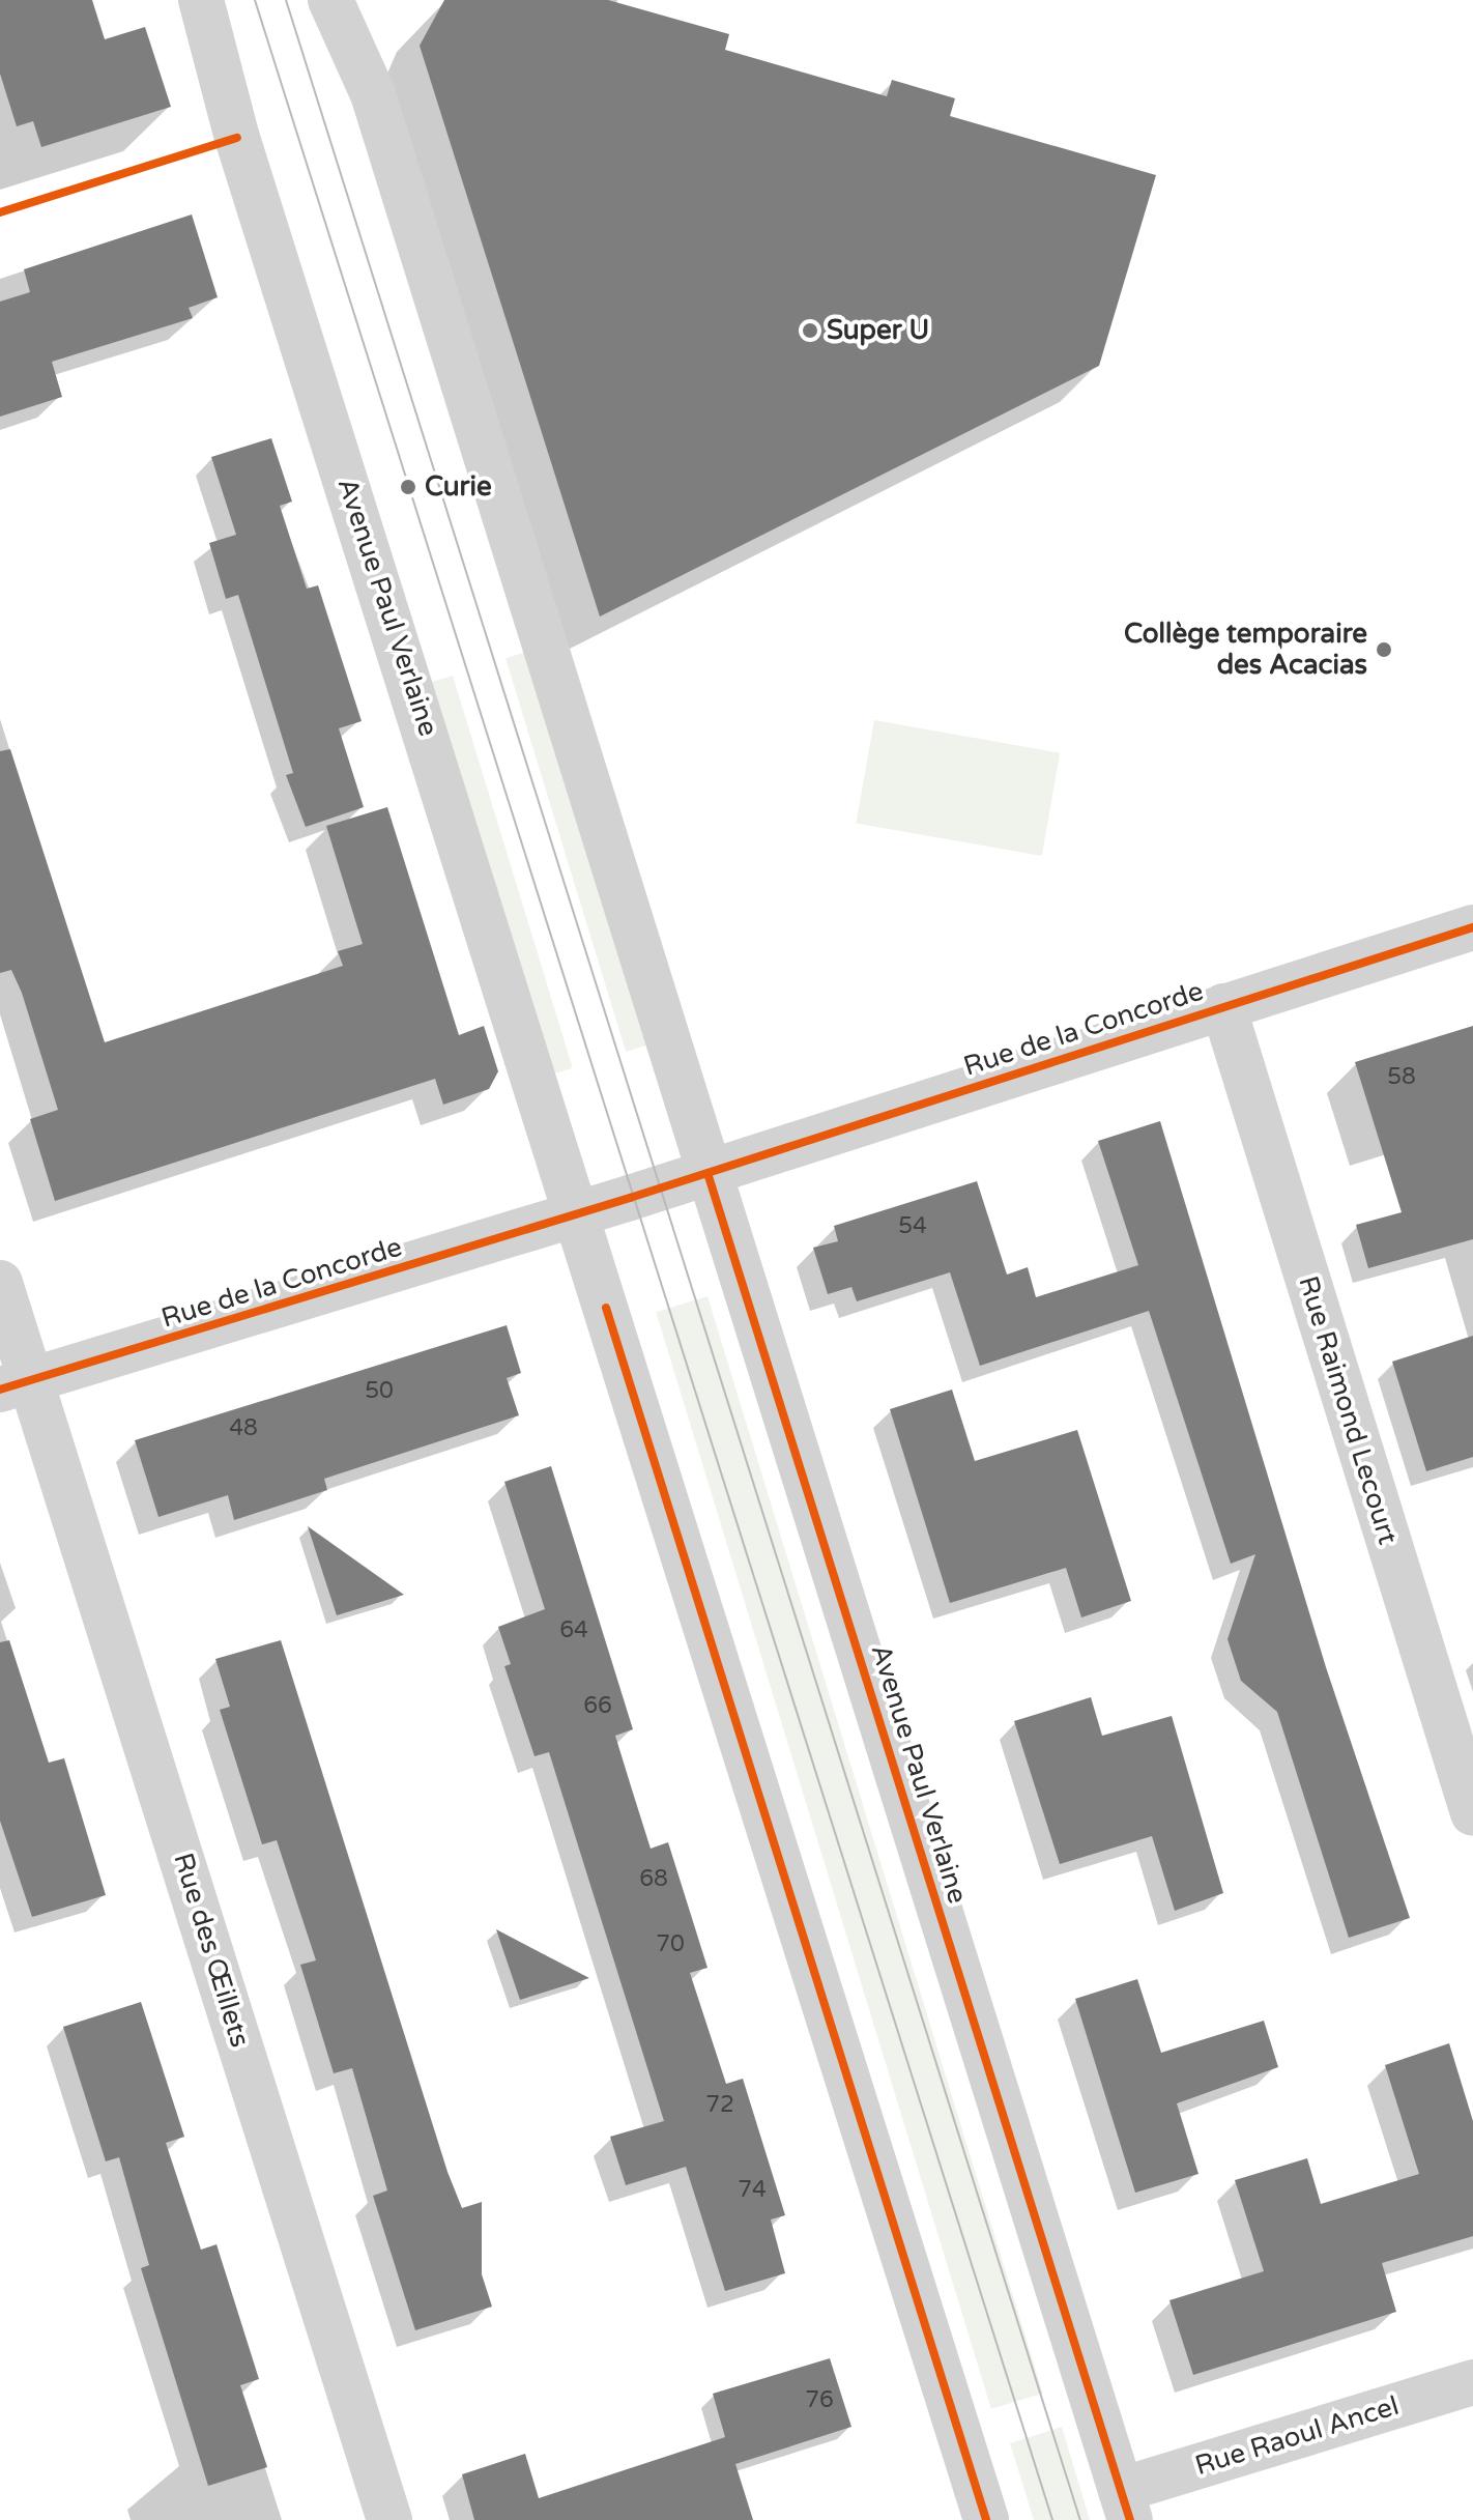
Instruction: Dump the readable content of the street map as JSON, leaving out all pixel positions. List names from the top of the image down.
{
  "streets": {
    "street": [
      "Avenue Paul Verlaine",
      "Rue de la Concorde",
      "Rue Raimond Lecourt",
      "Rue des Œillets",
      "Rue Raoul Ancel"
    ]
  },
  "crossings": [
    ["Avenue Paul Verlaine", "Rue de la Concorde"],
    ["Avenue Paul Verlaine", "Rue Raoul Ancel"],
    ["Rue de la Concorde", "Rue Raimond Lecourt"],
    ["Rue de la Concorde", "Rue des Œillets"]
  ],
  "places": ["Super U", "Curie", "Collège temporaire des Acacias"],
  "house_numbers": [
    "58",
    "54",
    "50",
    "48",
    "64",
    "66",
    "68",
    "70",
    "72",
    "74",
    "76"
  ]
}
